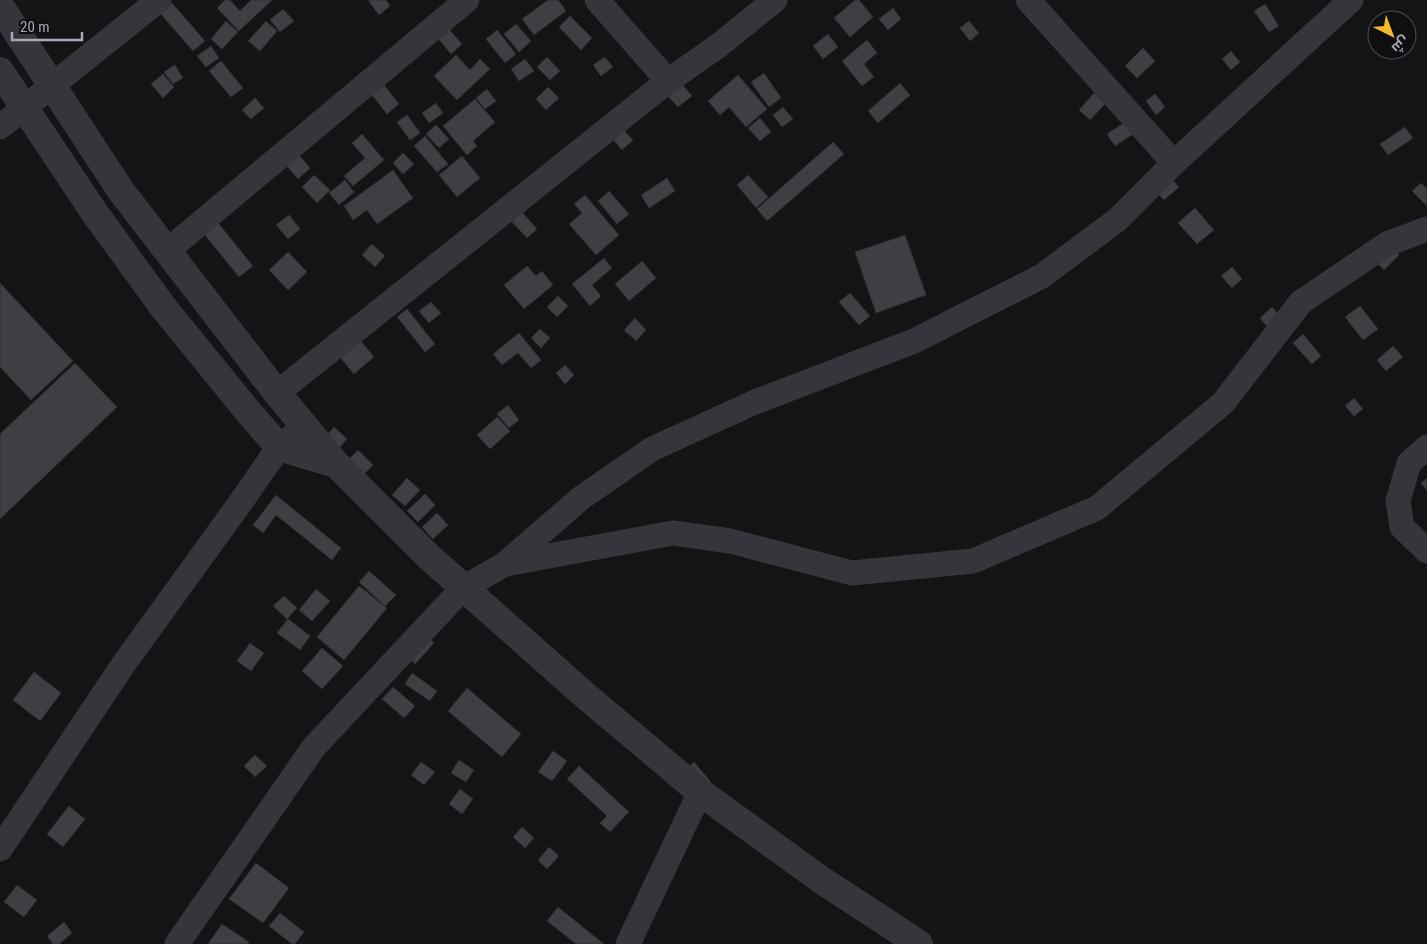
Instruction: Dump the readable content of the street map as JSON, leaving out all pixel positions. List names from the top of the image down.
{
  "scale_bar": "20 m",
  "north": "bottom right"
}
